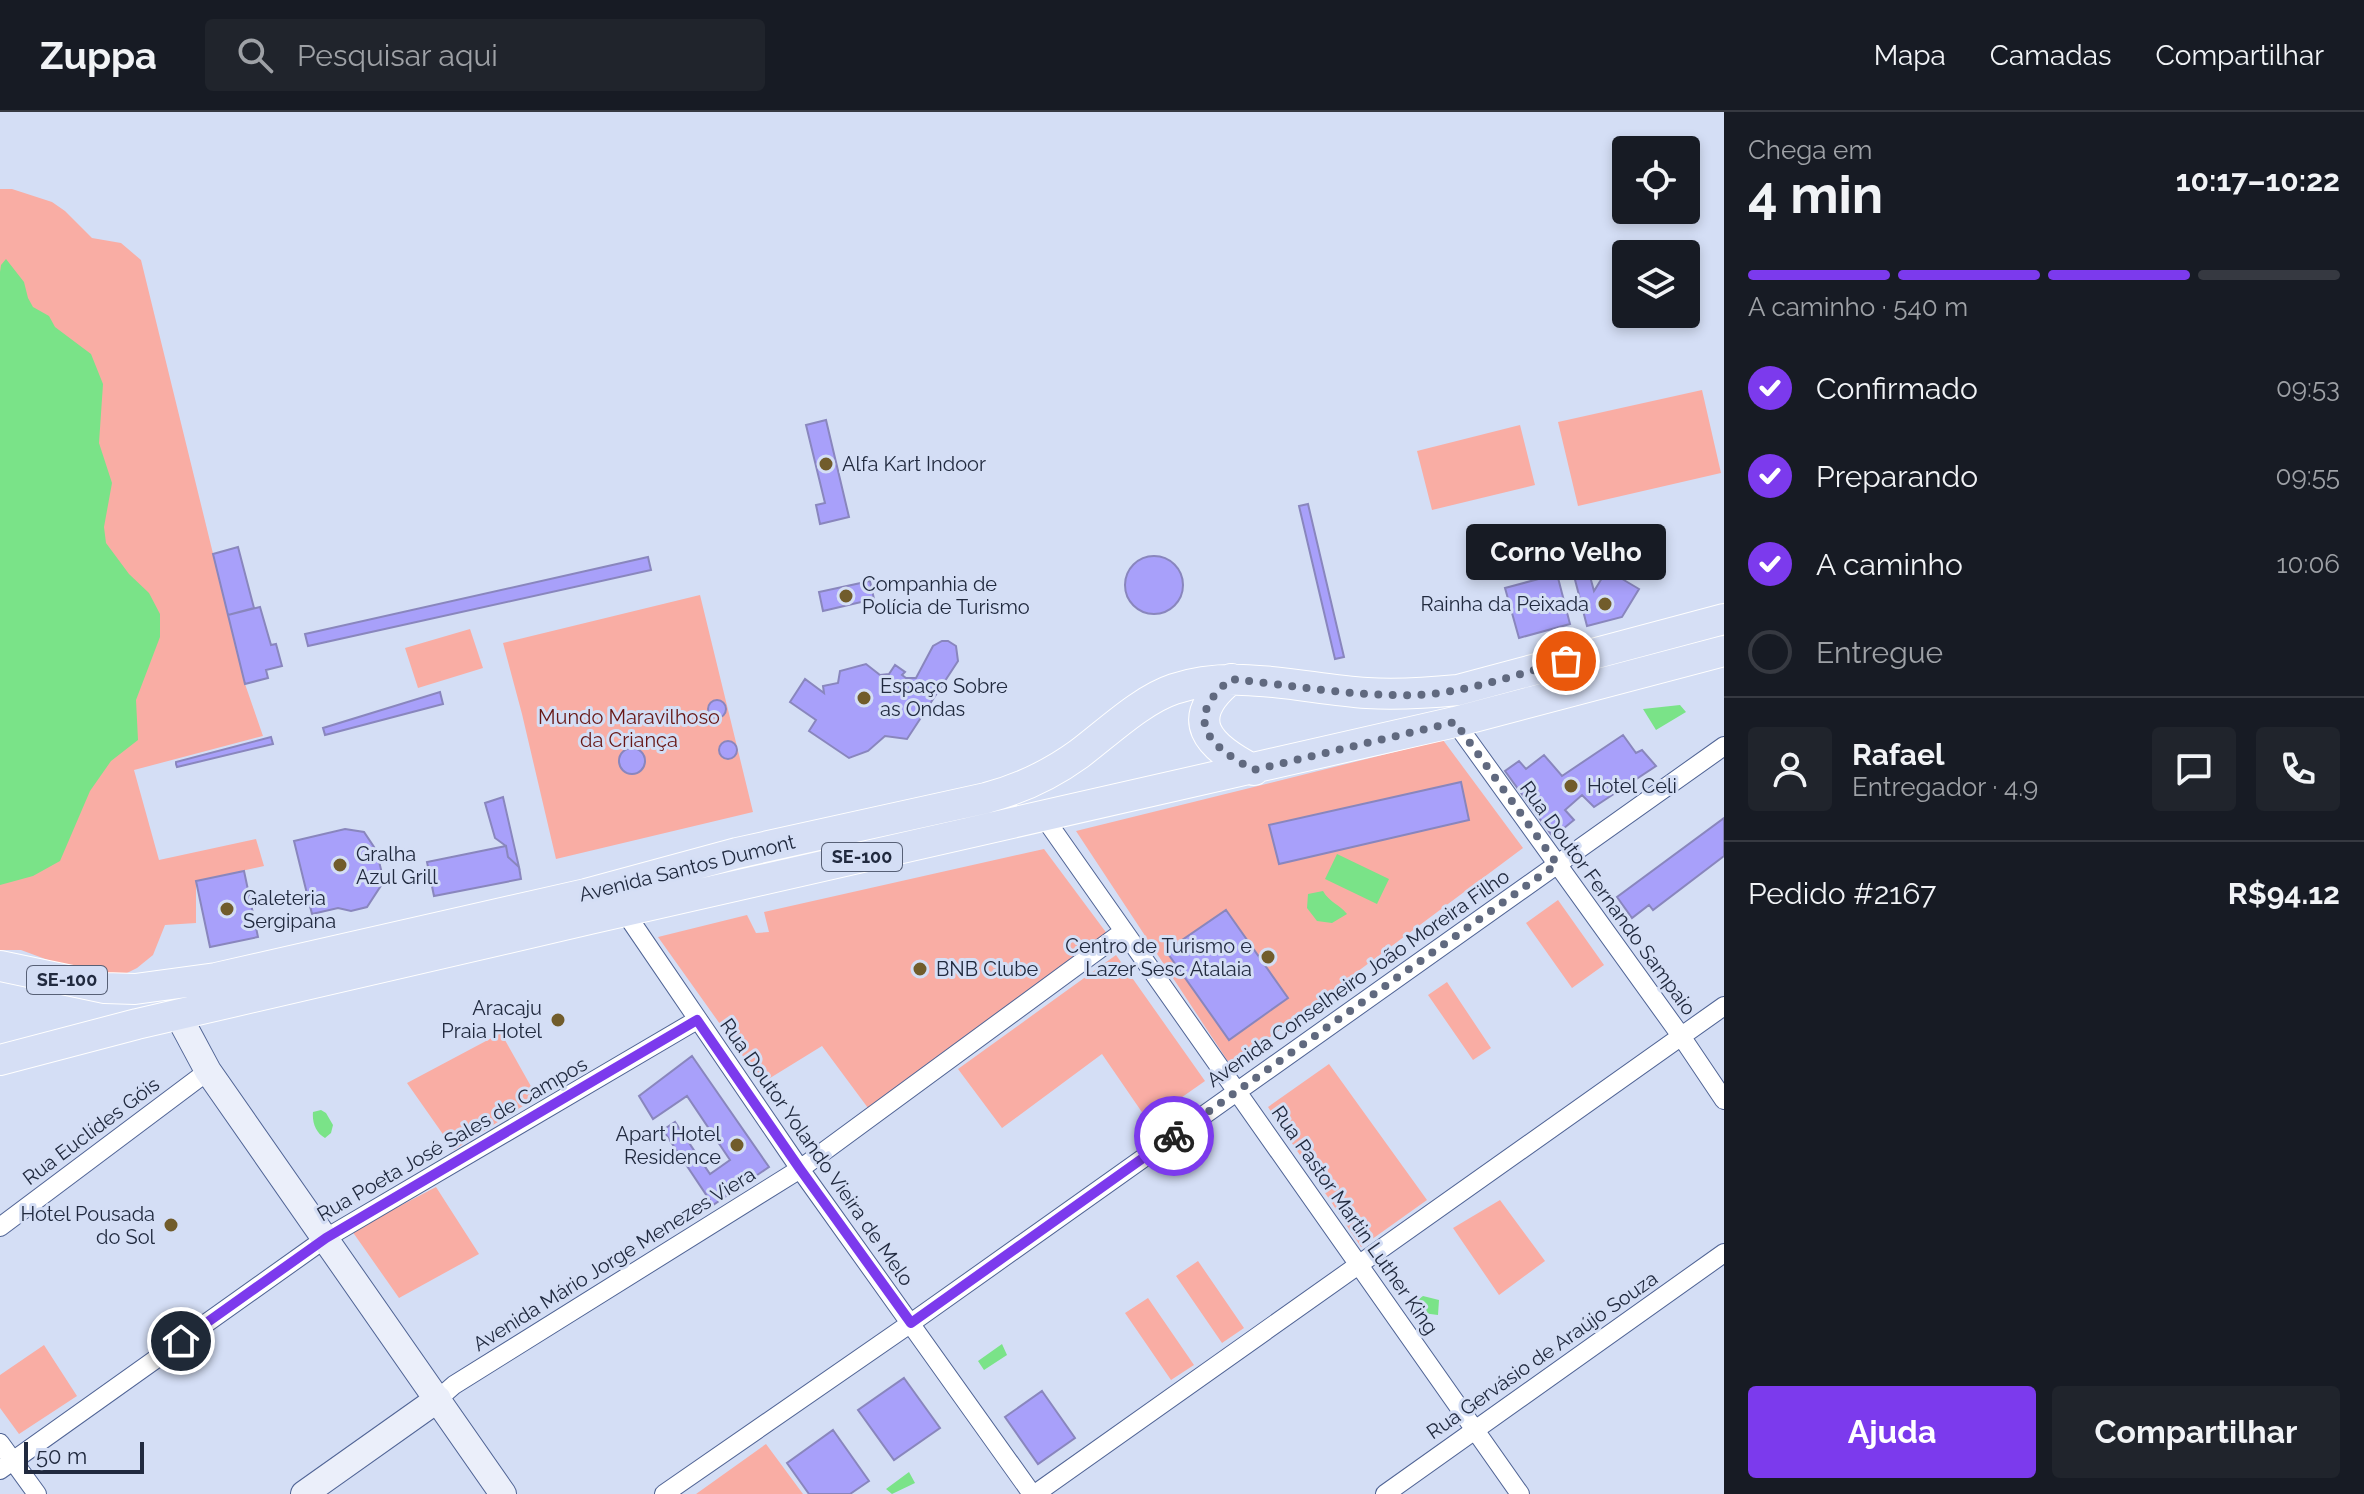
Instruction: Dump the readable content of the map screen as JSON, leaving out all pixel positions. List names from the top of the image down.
{
  "streets": {
    "main road": ["SE-100", "Avenida Santos Dumont"],
    "street": [
      "Rua Doutor Fernando Sampaio",
      "Avenida Conselheiro João Moreira Filho",
      "Rua Euclídes Góis",
      "Rua Poeta José Sales de Campos",
      "Rua Doutor Yolando Vieira de Melo",
      "Rua Pastor Martin Luther King",
      "Avenida Mário Jorge Menezes Viera",
      "Rua Gervásio de Araújo Souza"
    ]
  },
  "crossings": [
    ["Avenida Santos Dumont", "Rua Doutor Fernando Sampaio"],
    ["Avenida Santos Dumont", "Rua Doutor Yolando Vieira de Melo"],
    ["Avenida Santos Dumont", "Rua Pastor Martin Luther King"],
    ["Rua Doutor Fernando Sampaio", "Avenida Conselheiro João Moreira Filho"],
    ["Avenida Conselheiro João Moreira Filho", "Rua Doutor Yolando Vieira de Melo"],
    ["Avenida Conselheiro João Moreira Filho", "Rua Pastor Martin Luther King"],
    ["Rua Poeta José Sales de Campos", "Rua Doutor Yolando Vieira de Melo"],
    ["Rua Doutor Yolando Vieira de Melo", "Avenida Mário Jorge Menezes Viera"],
    ["Rua Pastor Martin Luther King", "Avenida Mário Jorge Menezes Viera"],
    ["Rua Pastor Martin Luther King", "Rua Gervásio de Araújo Souza"]
  ],
  "parks": ["Mundo Maravilhoso da Criança"],
  "places": [
    "Alfa Kart Indoor",
    "Companhia de Polícia de Turismo",
    "Rainha da Peixada",
    "Corno Velho",
    "Espaço Sobre as Ondas",
    "Hotel Celi",
    "Gralha Azul Grill",
    "Galeteria Sergipana",
    "Centro de Turismo e Lazer Sesc Atalaia",
    "BNB Clube",
    "Aracaju Praia Hotel",
    "Apart Hotel Residence",
    "Hotel Pousada do Sol"
  ],
  "scale_bar": "50 m",
  "page": {
    "header": "Zuppa",
    "search": "Pesquisar aqui",
    "nav": ["Mapa", "Camadas", "Compartilhar"],
    "heading": ["4 min", "Chega em", "10:17–10:22"],
    "panel": [
      "Rafael",
      "Entregador · 4.9",
      "Pedido #2167",
      "R$94.12"
    ],
    "bar": "A caminho · 540 m",
    "list": [
      ["Confirmado", "09:53"],
      ["Preparando", "09:55"],
      ["A caminho", "10:06"],
      "Entregue"
    ],
    "bubble": "Corno Velho",
    "buttons": ["Ajuda", "Compartilhar"],
    "scale": "50 m"
  }
}
